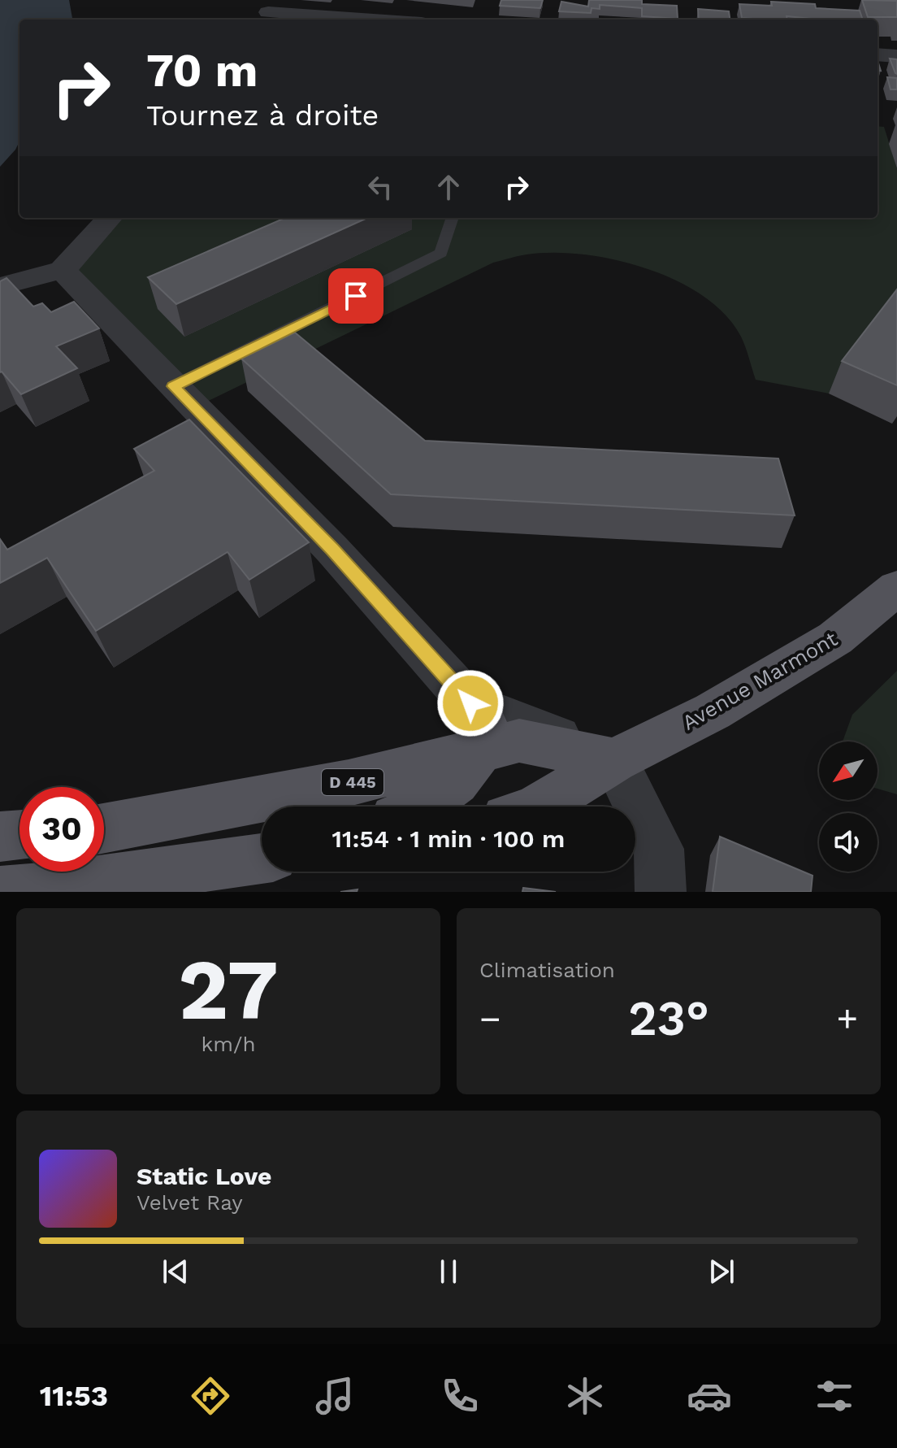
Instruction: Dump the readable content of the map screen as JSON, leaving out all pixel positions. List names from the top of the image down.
{
  "streets": {
    "main road": ["Avenue Marmont", "D 445"]
  },
  "crossings": [
    ["Avenue Marmont", "D 445"]
  ],
  "north": "bottom left",
  "page": {
    "turn": ["70 m", "Tournez à droite"],
    "limit": "30",
    "trip": "11:54 · 1 min · 100 m",
    "tile": [
      ["27", "km/h"],
      "Climatisation"
    ],
    "heat": ["−", "23°", "+"],
    "song": ["Static Love", "Velvet Ray"],
    "tabs": "11:53"
  }
}
